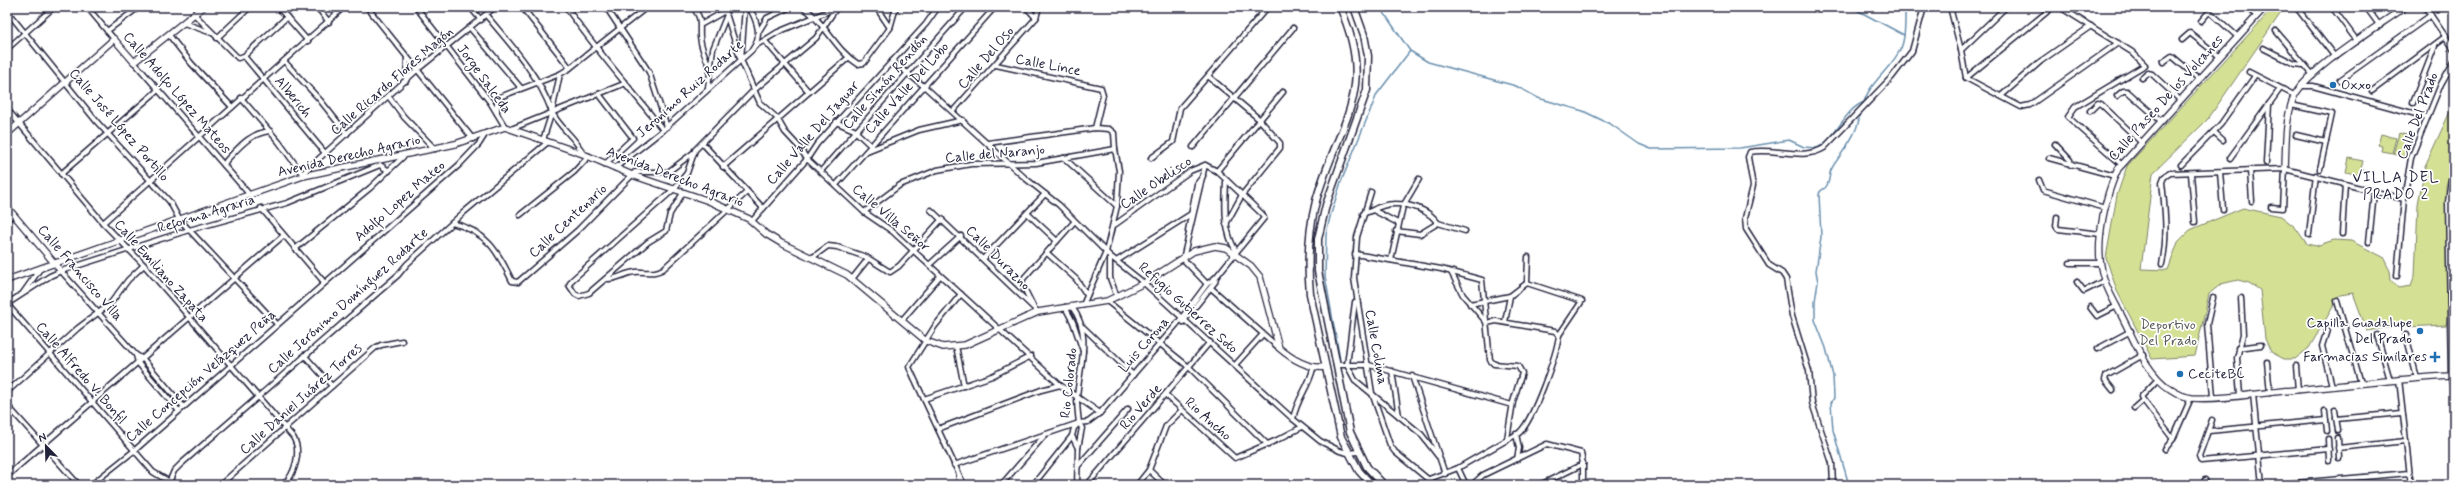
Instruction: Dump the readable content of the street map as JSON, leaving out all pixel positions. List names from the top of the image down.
{
  "streets": {
    "street": [
      "Calle Del Oso",
      "Calle Lince",
      "Jorge Salceda",
      "Calle Ricardo Flores Magón",
      "Calle Simón Rendón",
      "Calle Valle Del Lobo",
      "Jeronimo Ruiz Rodarte",
      "Calle Adolfo López Mateos",
      "Alberich",
      "Calle Paseo De los Volcanes",
      "Calle Del Prado",
      "Calle José López Portillo",
      "Calle Valle Del Jaguar",
      "Calle del Naranjo",
      "Avenida Derecho Agrario",
      "Calle Obelisco",
      "Adolfo Lopez Mateo",
      "Reforma Agraria",
      "Calle Villa Señor",
      "Calle Centenario",
      "Calle Durazno",
      "Calle Emiliano Zapata",
      "Calle Francisco Villa",
      "Calle Jerónimo Domínguez Rodarte",
      "Refugio Gutierrez Soto",
      "Luis Corona",
      "Calle Colima",
      "Calle Alfredo V. Bonfil",
      "Calle Concepción Velázquez Peña",
      "Rio Colorado",
      "Calle Daniel Juárez Torres",
      "Rio Verde",
      "Rio Ancho"
    ]
  },
  "crossings": [
    ["Calle Del Oso", "Calle Lince"],
    ["Calle Del Oso", "Refugio Gutierrez Soto"],
    ["Jorge Salceda", "Calle Ricardo Flores Magón"],
    ["Jorge Salceda", "Avenida Derecho Agrario"],
    ["Calle Ricardo Flores Magón", "Alberich"],
    ["Calle Ricardo Flores Magón", "Avenida Derecho Agrario"],
    ["Calle Simón Rendón", "Calle Villa Señor"],
    ["Calle Simón Rendón", "Refugio Gutierrez Soto"],
    ["Calle Valle Del Lobo", "Calle Valle Del Jaguar"],
    ["Calle Valle Del Lobo", "Calle Villa Señor"],
    ["Calle Valle Del Lobo", "Refugio Gutierrez Soto"],
    ["Jeronimo Ruiz Rodarte", "Avenida Derecho Agrario"],
    ["Jeronimo Ruiz Rodarte", "Calle Villa Señor"],
    ["Calle Adolfo López Mateos", "Avenida Derecho Agrario"],
    ["Calle José López Portillo", "Avenida Derecho Agrario"],
    ["Calle José López Portillo", "Reforma Agraria"],
    ["Calle Valle Del Jaguar", "Avenida Derecho Agrario"],
    ["Calle Valle Del Jaguar", "Calle Villa Señor"],
    ["Calle Valle Del Jaguar", "Refugio Gutierrez Soto"],
    ["Calle del Naranjo", "Calle Villa Señor"],
    ["Calle del Naranjo", "Refugio Gutierrez Soto"],
    ["Avenida Derecho Agrario", "Adolfo Lopez Mateo"],
    ["Avenida Derecho Agrario", "Calle Villa Señor"],
    ["Avenida Derecho Agrario", "Calle Centenario"],
    ["Avenida Derecho Agrario", "Calle Durazno"],
    ["Avenida Derecho Agrario", "Calle Emiliano Zapata"],
    ["Avenida Derecho Agrario", "Calle Francisco Villa"],
    ["Avenida Derecho Agrario", "Calle Jerónimo Domínguez Rodarte"],
    ["Avenida Derecho Agrario", "Refugio Gutierrez Soto"],
    ["Avenida Derecho Agrario", "Luis Corona"],
    ["Avenida Derecho Agrario", "Rio Colorado"],
    ["Calle Obelisco", "Luis Corona"],
    ["Adolfo Lopez Mateo", "Calle Concepción Velázquez Peña"],
    ["Reforma Agraria", "Calle Emiliano Zapata"],
    ["Reforma Agraria", "Calle Francisco Villa"],
    ["Reforma Agraria", "Calle Alfredo V. Bonfil"],
    ["Calle Villa Señor", "Luis Corona"],
    ["Calle Villa Señor", "Rio Colorado"],
    ["Calle Centenario", "Calle Jerónimo Domínguez Rodarte"],
    ["Calle Emiliano Zapata", "Calle Jerónimo Domínguez Rodarte"],
    ["Calle Emiliano Zapata", "Calle Concepción Velázquez Peña"],
    ["Calle Emiliano Zapata", "Calle Daniel Juárez Torres"],
    ["Calle Francisco Villa", "Calle Concepción Velázquez Peña"],
    ["Calle Jerónimo Domínguez Rodarte", "Calle Alfredo V. Bonfil"],
    ["Refugio Gutierrez Soto", "Luis Corona"],
    ["Refugio Gutierrez Soto", "Rio Verde"],
    ["Luis Corona", "Rio Colorado"],
    ["Calle Alfredo V. Bonfil", "Calle Concepción Velázquez Peña"],
    ["Rio Verde", "Rio Ancho"]
  ],
  "districts": ["VILLA DEL PRADO 2"],
  "parks": ["Deportivo Del Prado"],
  "places": {
    "other": ["Oxxo", "Capilla Guadalupe Del Prado", "CeciteBC"],
    "health": ["Farmacias Similares"]
  },
  "north": "top left"
}
